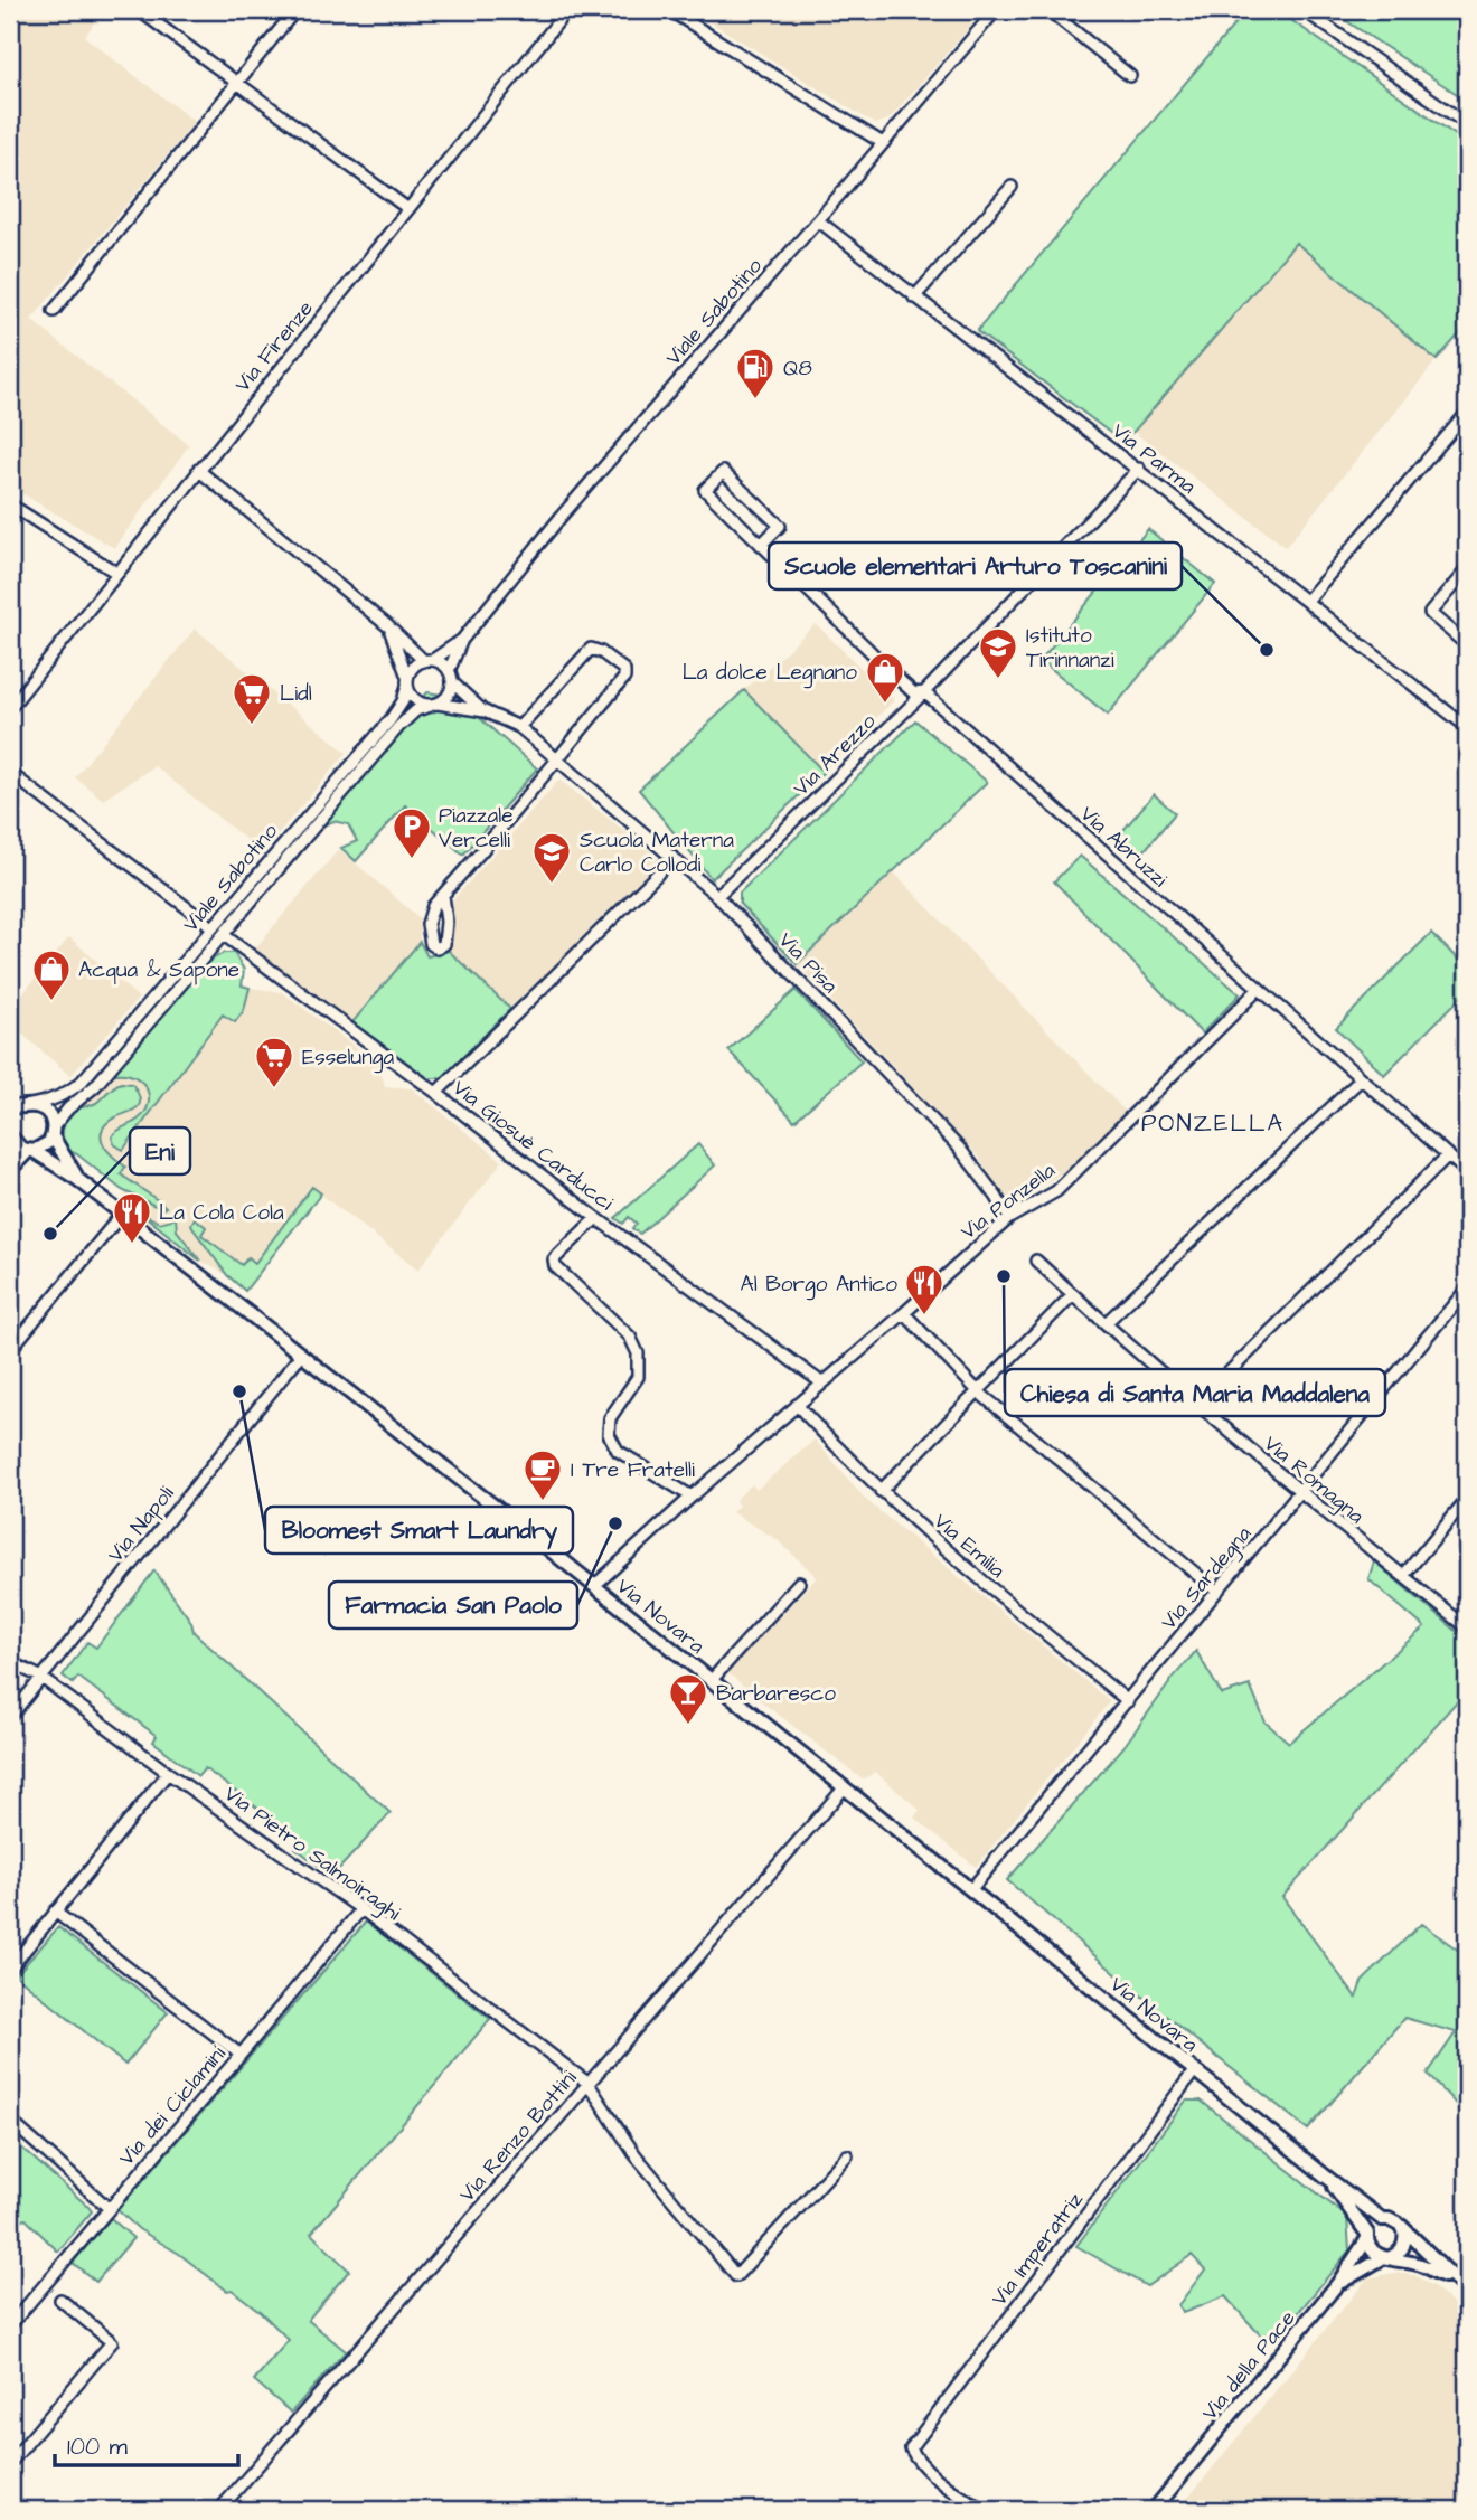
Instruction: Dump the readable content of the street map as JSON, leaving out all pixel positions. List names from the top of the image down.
{
  "streets": {
    "street": [
      "Viale Sabotino",
      "Via Firenze",
      "Via Parma",
      "Via Arezzo",
      "Via Abruzzi",
      "Via Pisa",
      "Via Giosuè Carducci",
      "Via Ponzella",
      "Via Romagna",
      "Via Napoli",
      "Via Emilia",
      "Via Sardegna",
      "Via Novara",
      "Via Pietro Salmoiraghi",
      "Via dei Ciclamini",
      "Via Renzo Bottini",
      "Via Imperatriz",
      "Via della Pace"
    ]
  },
  "crossings": [
    ["Viale Sabotino", "Via Parma"],
    ["Viale Sabotino", "Via Pisa"],
    ["Viale Sabotino", "Via Giosuè Carducci"],
    ["Viale Sabotino", "Via Novara"],
    ["Via Parma", "Via Arezzo"],
    ["Via Arezzo", "Via Abruzzi"],
    ["Via Arezzo", "Via Pisa"],
    ["Via Abruzzi", "Via Ponzella"],
    ["Via Pisa", "Via Ponzella"],
    ["Via Giosuè Carducci", "Via Ponzella"],
    ["Via Ponzella", "Via Emilia"],
    ["Via Ponzella", "Via Novara"],
    ["Via Romagna", "Via Sardegna"],
    ["Via Napoli", "Via Novara"],
    ["Via Napoli", "Via Pietro Salmoiraghi"],
    ["Via Emilia", "Via Sardegna"],
    ["Via Sardegna", "Via Novara"],
    ["Via Novara", "Via Renzo Bottini"],
    ["Via Novara", "Via Imperatriz"],
    ["Via Novara", "Via della Pace"],
    ["Via Pietro Salmoiraghi", "Via dei Ciclamini"],
    ["Via Pietro Salmoiraghi", "Via Renzo Bottini"]
  ],
  "districts": ["PONZELLA"],
  "places": {
    "fuel station": ["Q8"],
    "other": [
      "Scuole elementari Arturo Toscanini",
      "Eni",
      "Chiesa di Santa Maria Maddalena",
      "Bloomest Smart Laundry",
      "Farmacia San Paolo"
    ],
    "school or university": ["Istituto Tirinnanzi", "Scuola Materna Carlo Collodi"],
    "shop": ["La dolce Legnano", "Acqua & Sapone"],
    "supermarket": ["Lidl", "Esselunga"],
    "parking": ["Piazzale Vercelli"],
    "restaurant": ["La Cola Cola", "Al Borgo Antico"],
    "cafe": ["I Tre Fratelli"],
    "bar": ["Barbaresco"]
  },
  "scale_bar": "100 m"
}
